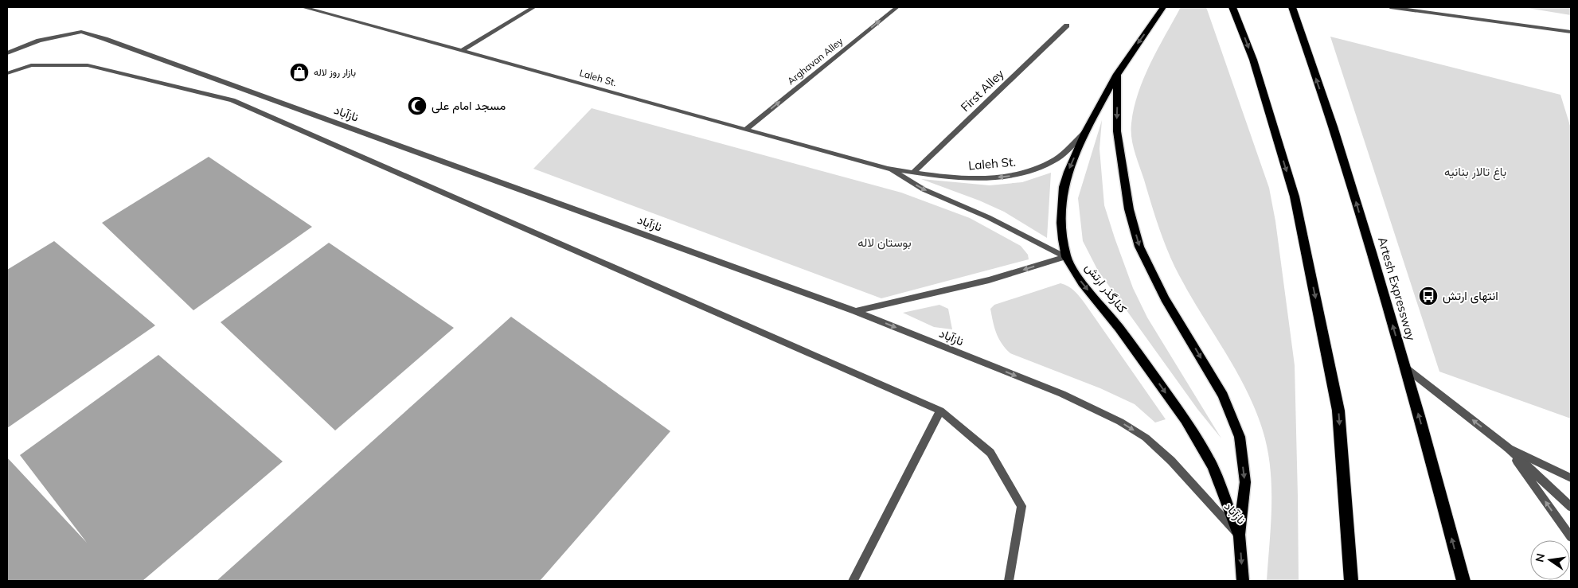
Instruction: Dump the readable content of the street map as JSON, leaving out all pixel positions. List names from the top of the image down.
{
  "streets": {
    "highway": ["Artesh Expressway"],
    "main road": ["کنارگذر ارتش"],
    "street": [
      "Arghavan Alley",
      "Laleh St.",
      "First Alley",
      "نازآباد"
    ]
  },
  "crossings": [
    ["Arghavan Alley", "Laleh St."],
    ["Laleh St.", "First Alley"],
    ["Laleh St.", "کنارگذر ارتش"],
    ["نازآباد", "کنارگذر ارتش"]
  ],
  "one_way": ["Arghavan Alley"],
  "parks": ["باغ تالار بنانیه", "بوستان لاله"],
  "places": {
    "shop": ["بازار روز لاله"],
    "mosque": ["مسجد امام علی"],
    "bus stop": ["انتهای ارتش"]
  },
  "north": "left"
}
